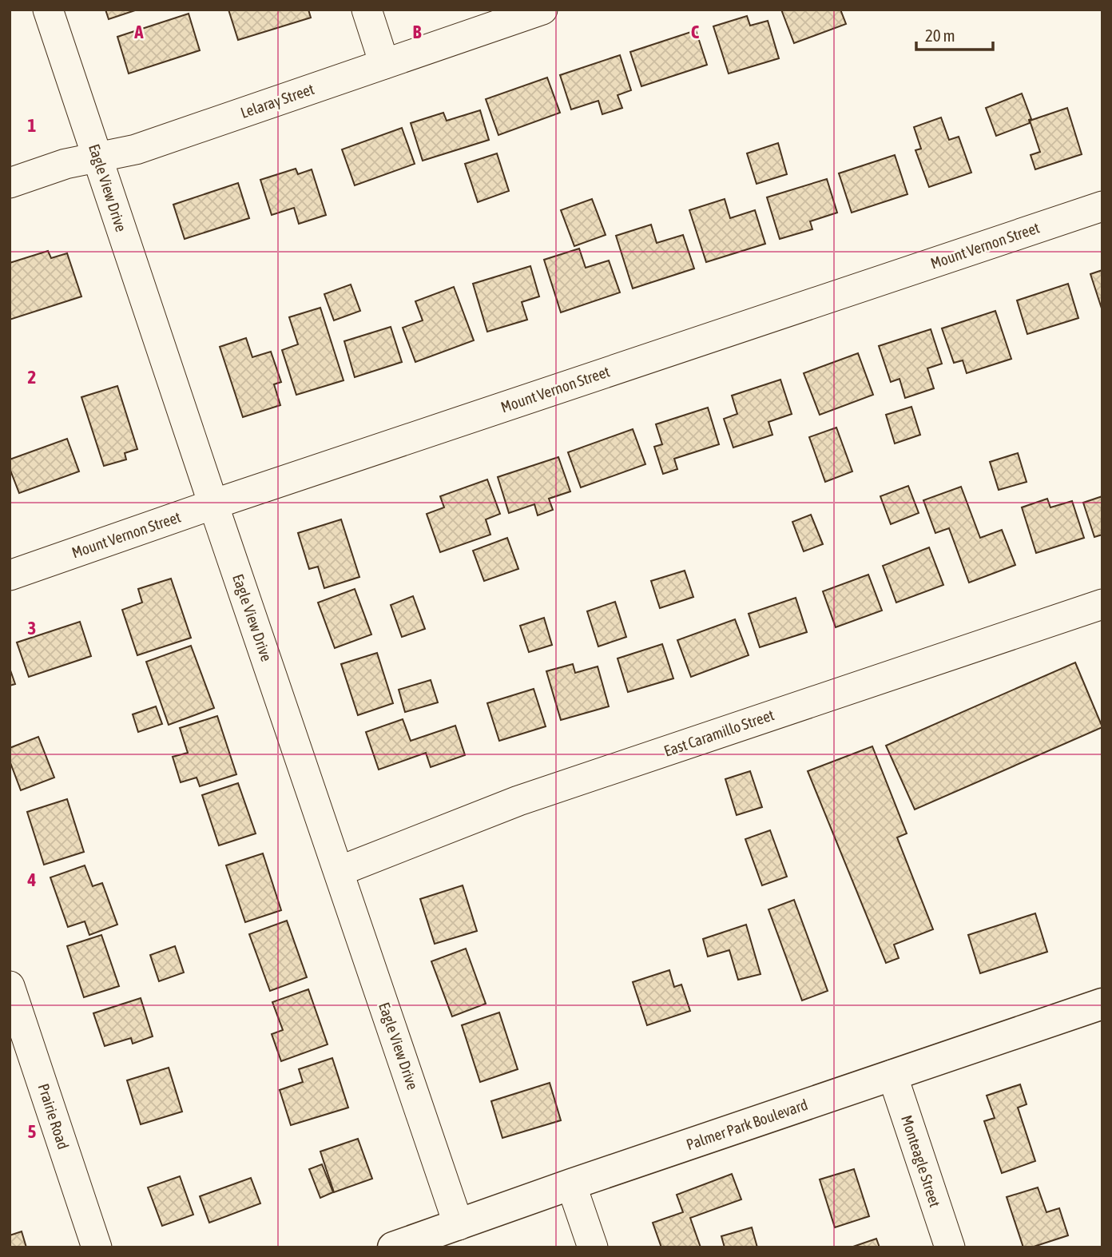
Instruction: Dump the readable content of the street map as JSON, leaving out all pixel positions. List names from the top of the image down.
{
  "streets": {
    "main road": ["Palmer Park Boulevard"],
    "street": [
      "Lelaray Street",
      "Eagle View Drive",
      "Mount Vernon Street",
      "East Caramillo Street",
      "Prairie Road",
      "Monteagle Street"
    ]
  },
  "crossings": [
    ["Lelaray Street", "Eagle View Drive"],
    ["Eagle View Drive", "Mount Vernon Street"],
    ["Eagle View Drive", "East Caramillo Street"],
    ["Eagle View Drive", "Palmer Park Boulevard"],
    ["Palmer Park Boulevard", "Monteagle Street"]
  ],
  "scale_bar": "20 m",
  "grid": {
    "columns": ["A", "B", "C"],
    "rows": [
      "1",
      "2",
      "3",
      "4",
      "5"
    ]
  }
}
